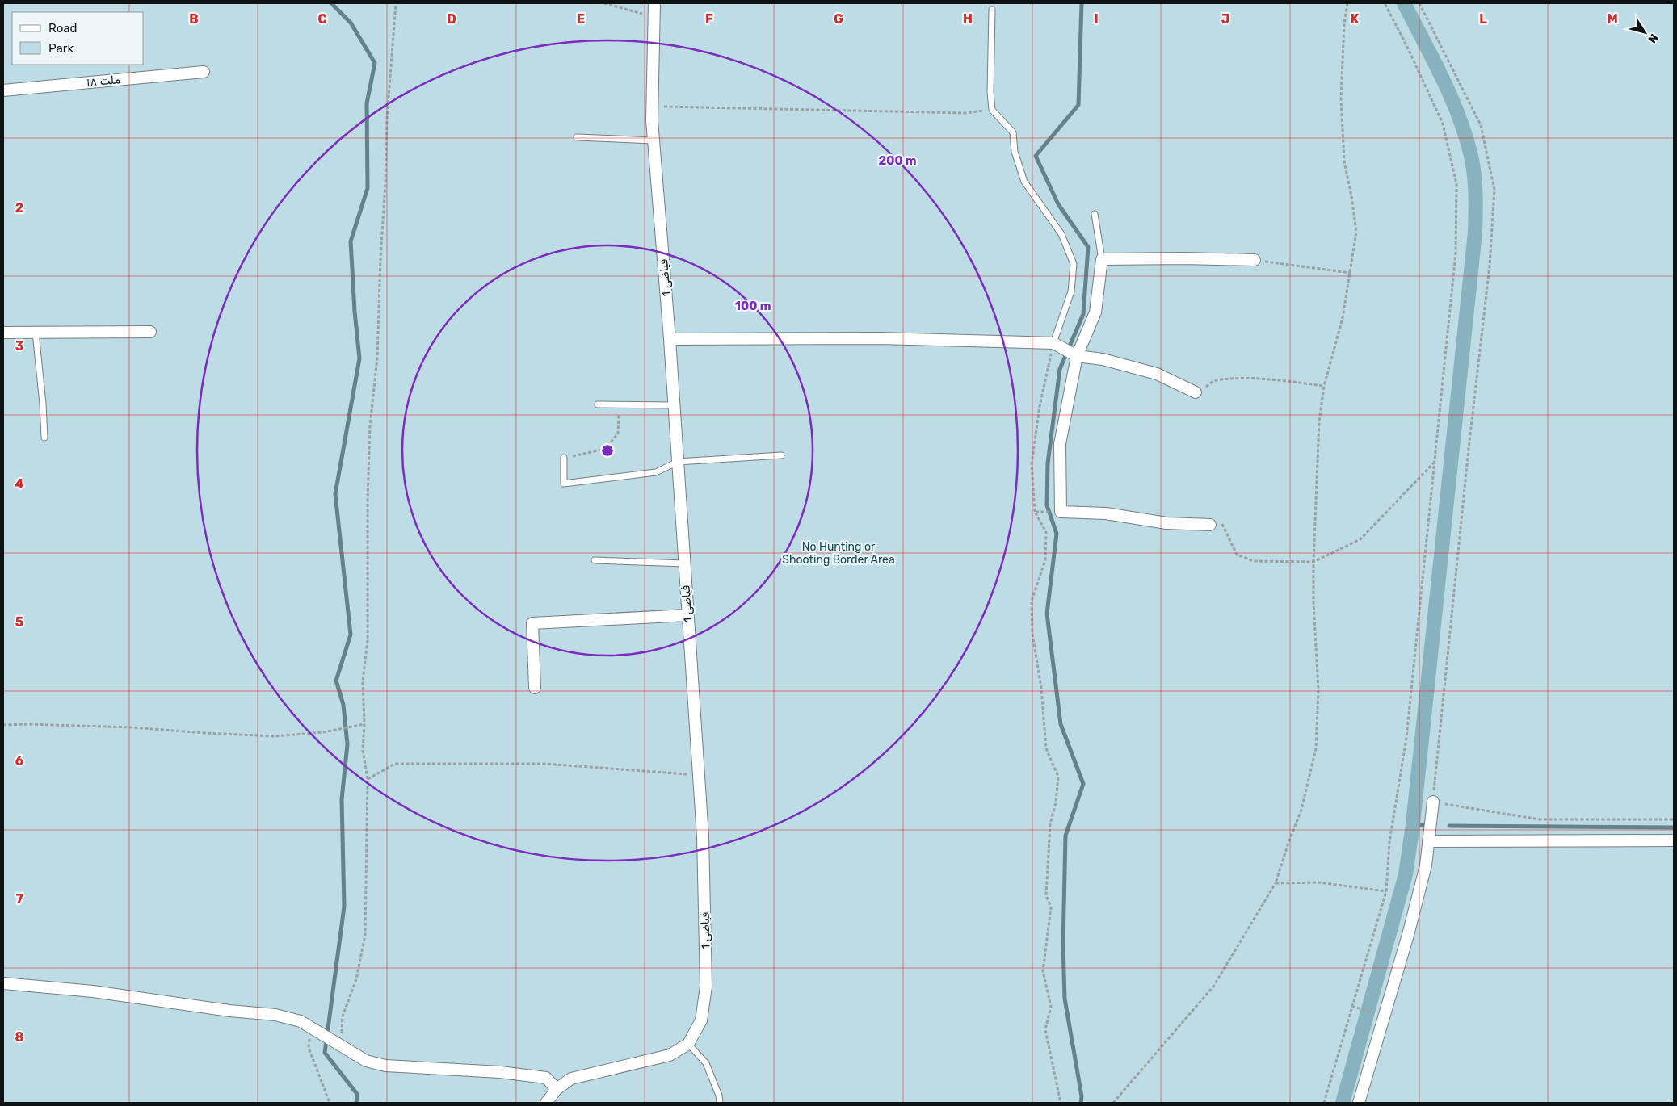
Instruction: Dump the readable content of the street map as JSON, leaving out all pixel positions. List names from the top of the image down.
{
  "streets": {
    "street": ["ملت ۱۸", "فیاضی 1"]
  },
  "parks": ["No Hunting or Shooting Border Area"],
  "legend": ["Road", "Park"],
  "north": "bottom right",
  "grid": {
    "columns": [
      "B",
      "C",
      "D",
      "E",
      "F",
      "G",
      "H",
      "I",
      "J",
      "K",
      "L",
      "M"
    ],
    "rows": [
      "2",
      "3",
      "4",
      "5",
      "6",
      "7",
      "8"
    ]
  },
  "rings": ["200 m", "100 m"]
}
